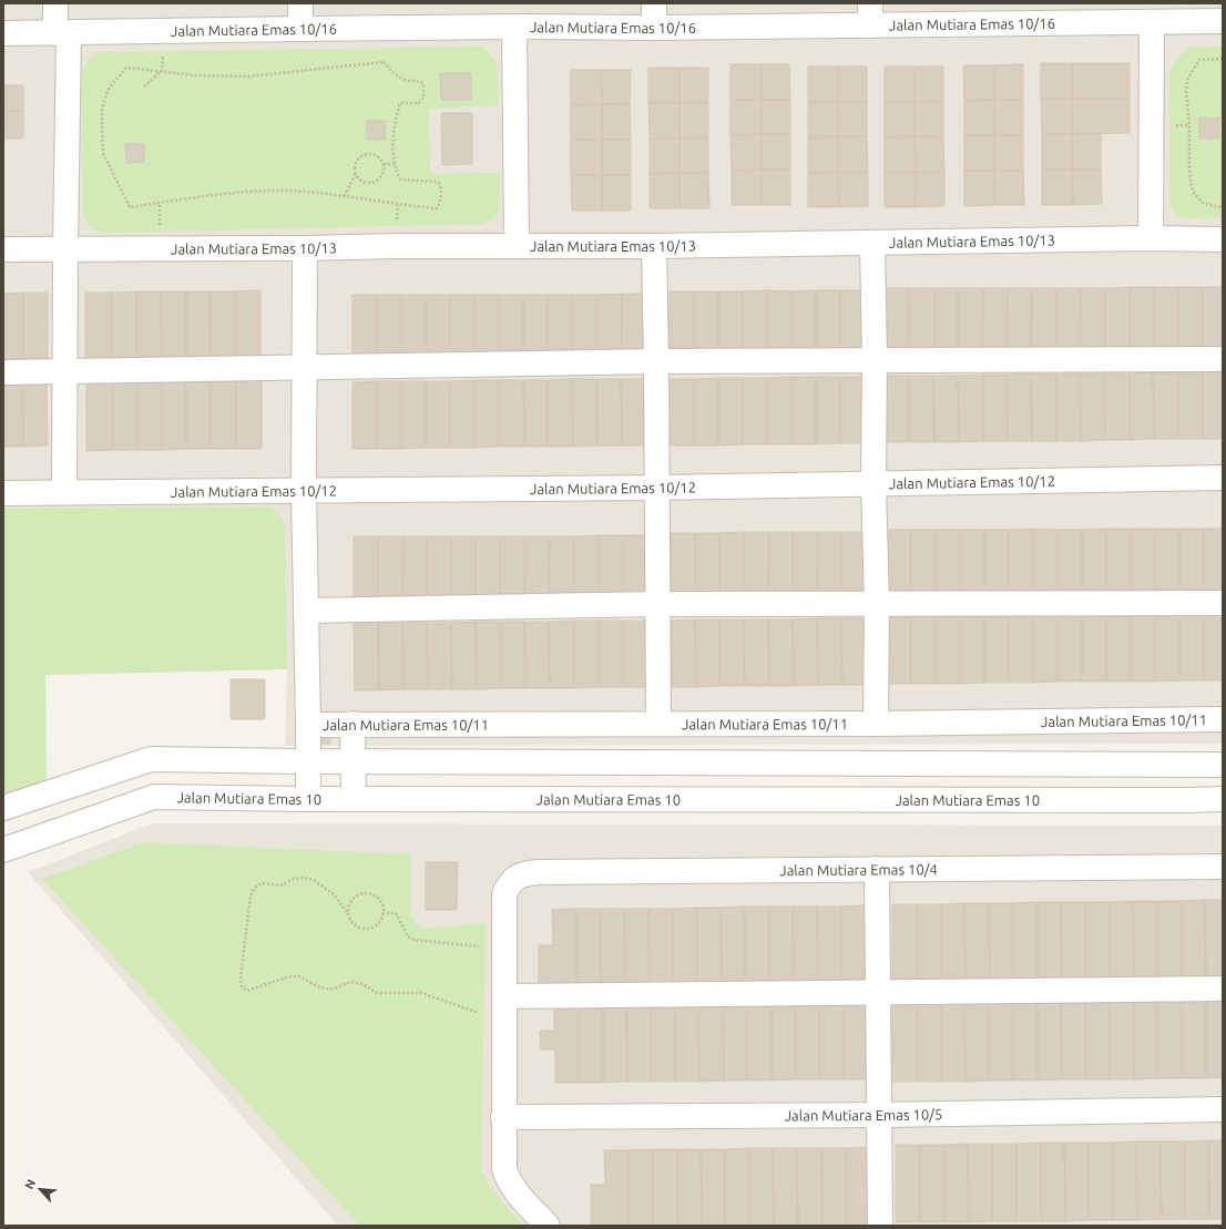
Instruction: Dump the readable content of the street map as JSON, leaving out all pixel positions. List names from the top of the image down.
{
  "streets": {
    "street": [
      "Jalan Mutiara Emas 10/16",
      "Jalan Mutiara Emas 10/13",
      "Jalan Mutiara Emas 10/12",
      "Jalan Mutiara Emas 10/11",
      "Jalan Mutiara Emas 10",
      "Jalan Mutiara Emas 10/4",
      "Jalan Mutiara Emas 10/5"
    ]
  },
  "north": "top left"
}
